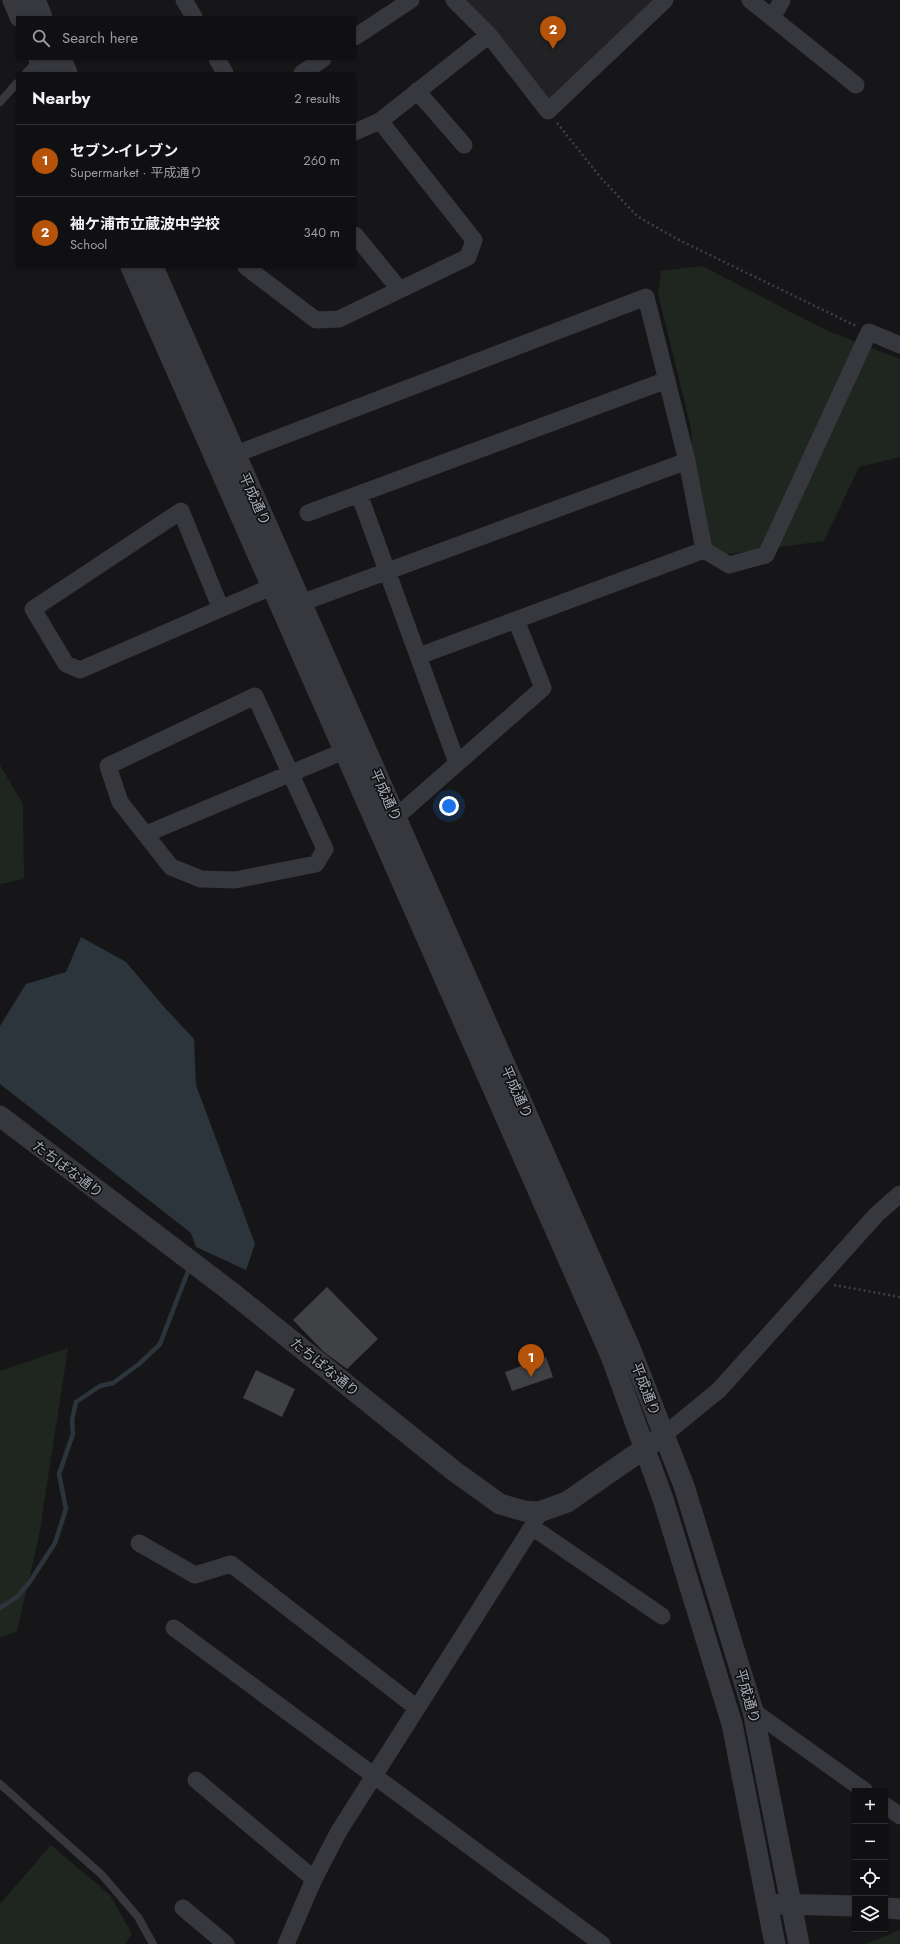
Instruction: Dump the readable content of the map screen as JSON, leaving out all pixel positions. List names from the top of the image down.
{
  "streets": {
    "street": ["平成通り", "たちばな通り"]
  },
  "crossings": [
    ["平成通り", "たちばな通り"]
  ],
  "page": {
    "pins": ["2", "1"],
    "search": "Search here",
    "heading": ["Nearby", "2 results"],
    "list": [
      {
        "mark": "1",
        "name": "セブン-イレブン",
        "note": "Supermarket · 平成通り",
        "value": "260 m"
      },
      {
        "mark": "2",
        "name": "袖ケ浦市立蔵波中学校",
        "note": "School",
        "value": "340 m"
      }
    ],
    "map_buttons": ["+", "−"]
  }
}
